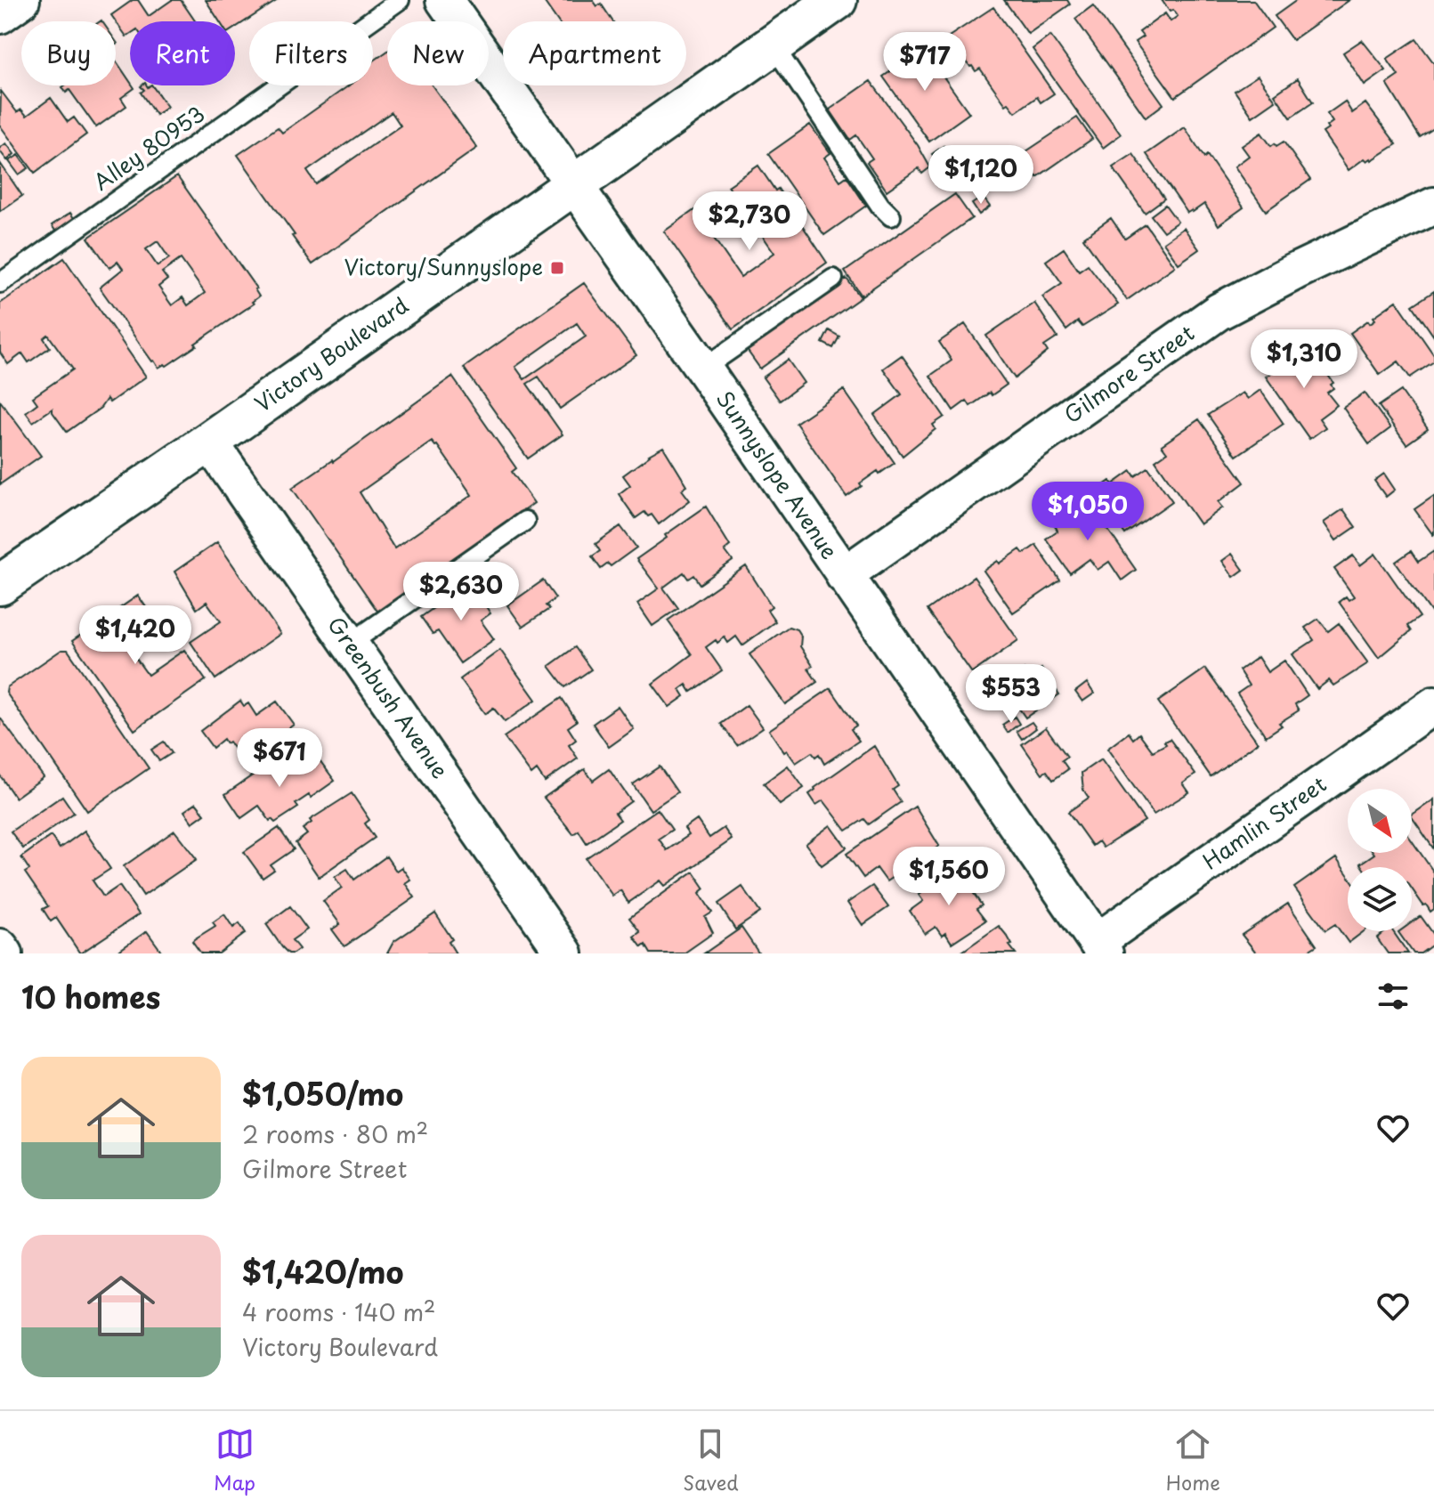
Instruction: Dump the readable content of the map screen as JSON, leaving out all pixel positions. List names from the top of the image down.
{
  "streets": {
    "main road": ["Victory Boulevard"],
    "street": [
      "Gilmore Street",
      "Sunnyslope Avenue",
      "Greenbush Avenue",
      "Hamlin Street"
    ],
    "lane": ["Alley 80953"]
  },
  "crossings": [
    ["Victory Boulevard", "Sunnyslope Avenue"],
    ["Victory Boulevard", "Greenbush Avenue"],
    ["Gilmore Street", "Sunnyslope Avenue"],
    ["Sunnyslope Avenue", "Hamlin Street"]
  ],
  "places": {
    "transit": ["Victory/Sunnyslope"]
  },
  "north": "bottom right",
  "page": {
    "chip": [
      "Buy",
      "Rent",
      "Filters",
      "New",
      "Apartment"
    ],
    "price": [
      "$717",
      "$1,120",
      "$2,730",
      "$1,310",
      "$1,050",
      "$2,630",
      "$1,420",
      "$553",
      "$671",
      "$1,560"
    ],
    "heading": "10 homes",
    "list": [
      {
        "name": "$1,050/mo",
        "note": "2 rooms · 80 m² · Gilmore Street"
      },
      {
        "name": "$1,420/mo",
        "note": "4 rooms · 140 m² · Victory Boulevard"
      }
    ],
    "tabs": ["Map", "Saved", "Home"]
  }
}
